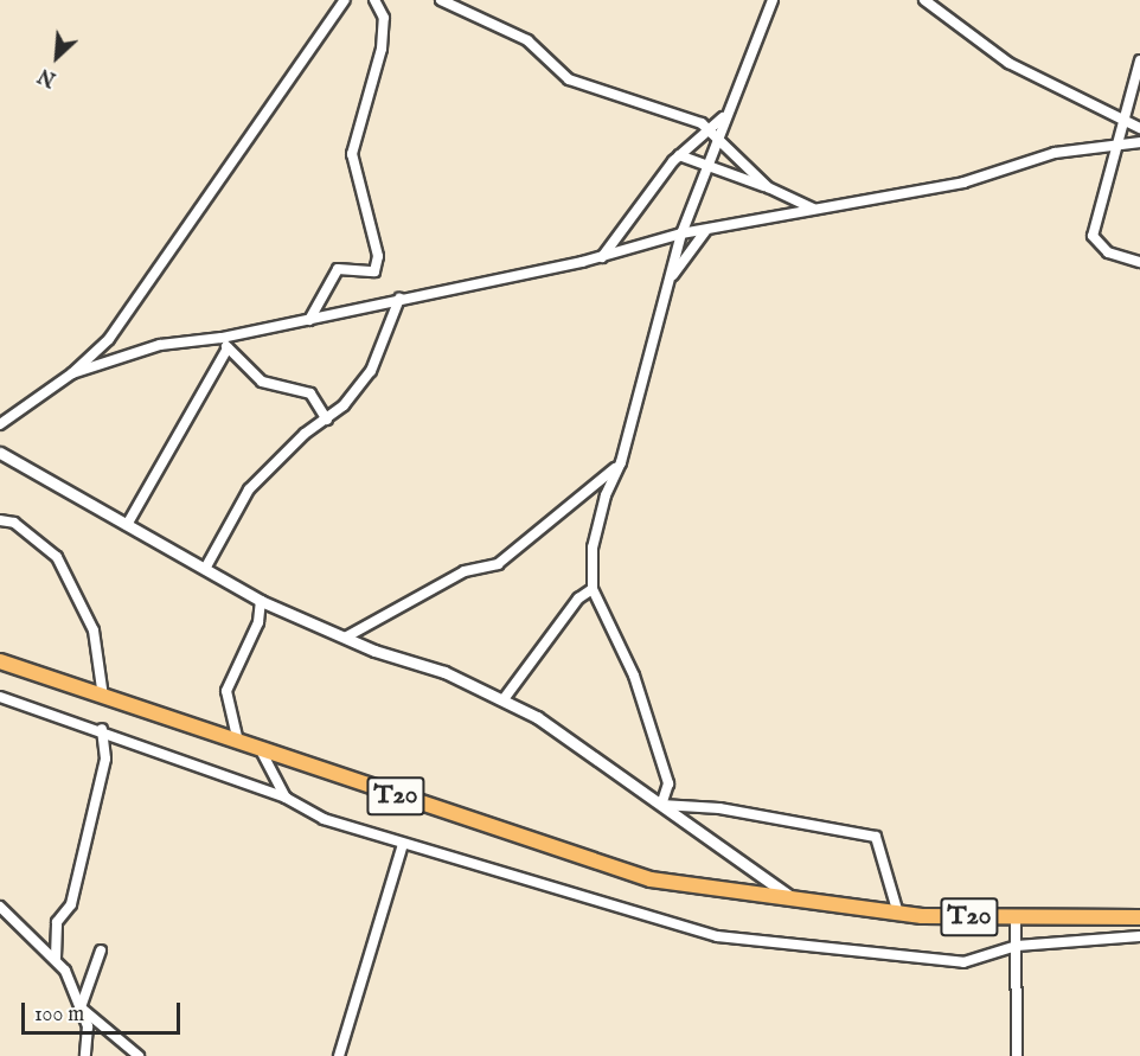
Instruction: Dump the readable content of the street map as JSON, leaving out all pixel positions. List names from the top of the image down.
{
  "streets": {
    "main road": ["T20"]
  },
  "scale_bar": "100 m",
  "north": "bottom left"
}
